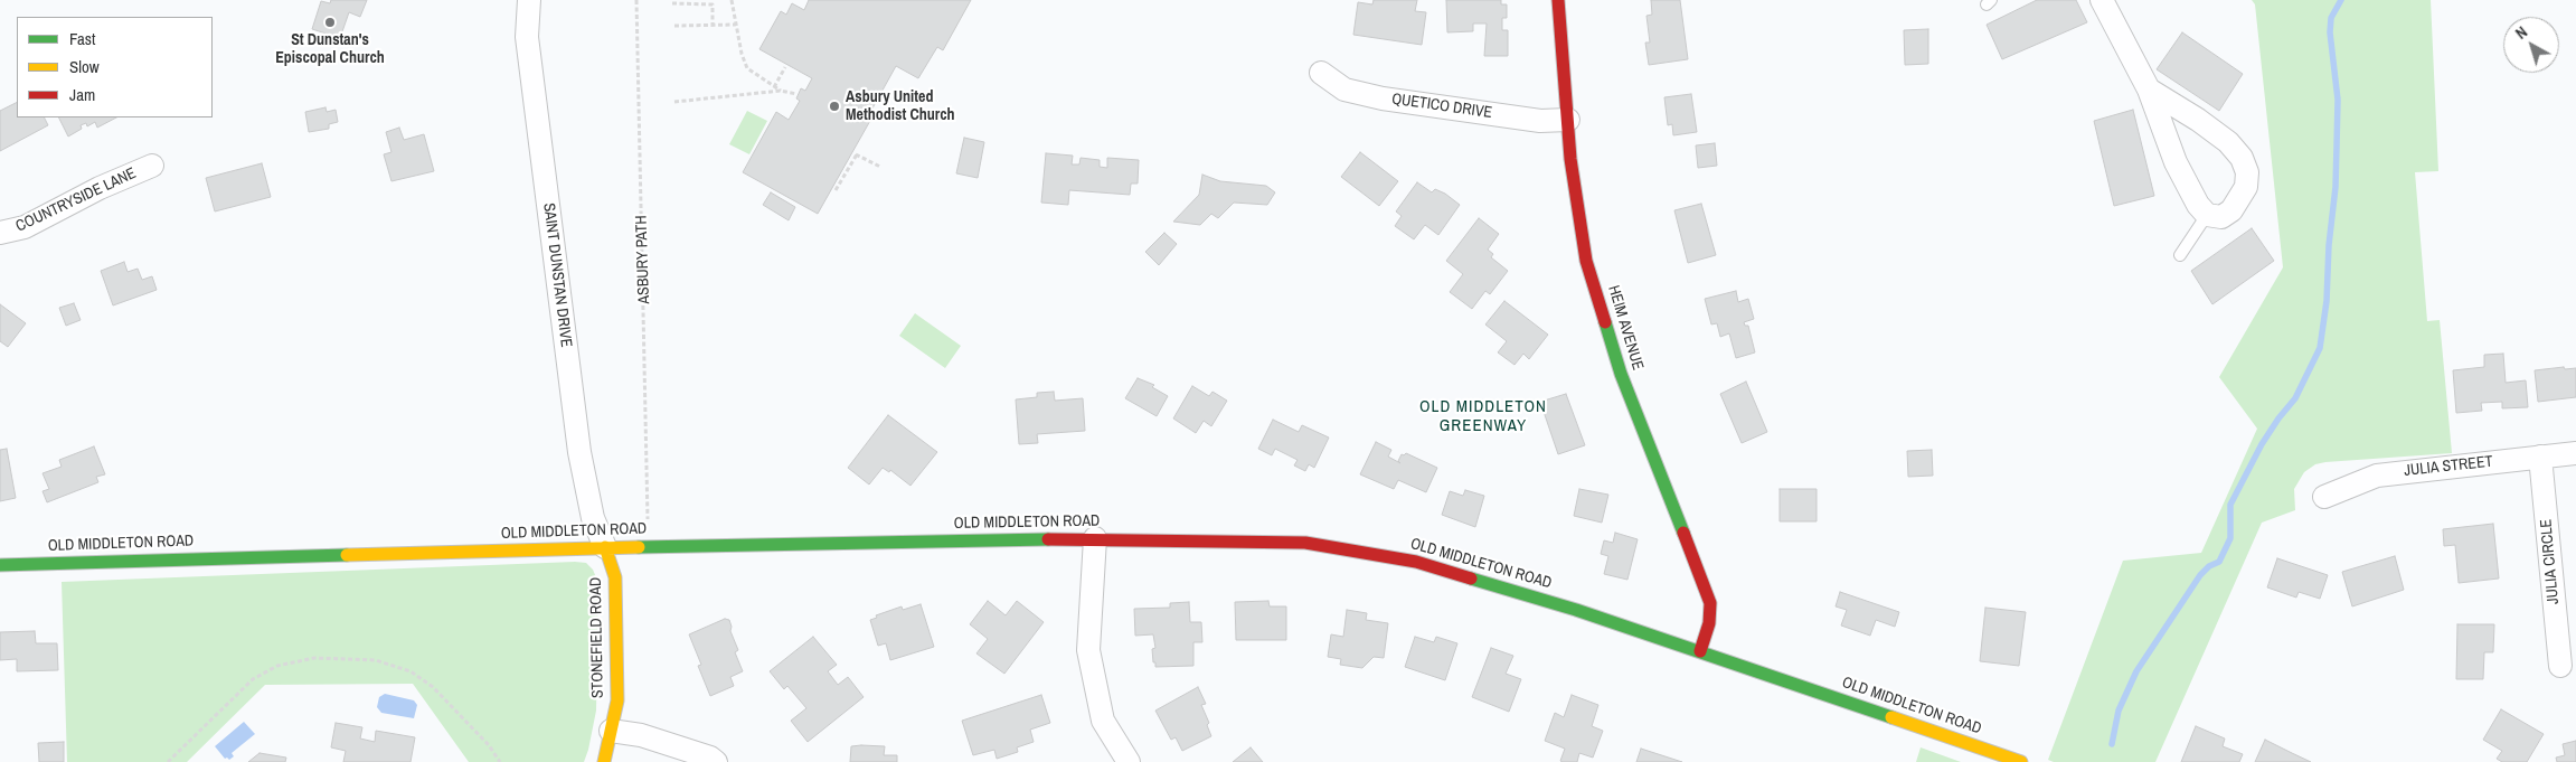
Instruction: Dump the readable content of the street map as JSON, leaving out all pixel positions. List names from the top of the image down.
{
  "streets": {
    "street": [
      "QUETICO DRIVE",
      "COUNTRYSIDE LANE",
      "SAINT DUNSTAN DRIVE",
      "HEIM AVENUE",
      "JULIA STREET",
      "OLD MIDDLETON ROAD",
      "JULIA CIRCLE",
      "STONEFIELD ROAD"
    ],
    "path": ["ASBURY PATH"]
  },
  "crossings": [
    ["QUETICO DRIVE", "HEIM AVENUE"],
    ["SAINT DUNSTAN DRIVE", "OLD MIDDLETON ROAD"],
    ["SAINT DUNSTAN DRIVE", "STONEFIELD ROAD"],
    ["HEIM AVENUE", "OLD MIDDLETON ROAD"],
    ["JULIA STREET", "JULIA CIRCLE"],
    ["OLD MIDDLETON ROAD", "STONEFIELD ROAD"]
  ],
  "districts": ["OLD MIDDLETON GREENWAY"],
  "places": ["St Dunstan's Episcopal Church", "Asbury United Methodist Church"],
  "legend": ["Fast", "Slow", "Jam"],
  "north": "top left"
}
